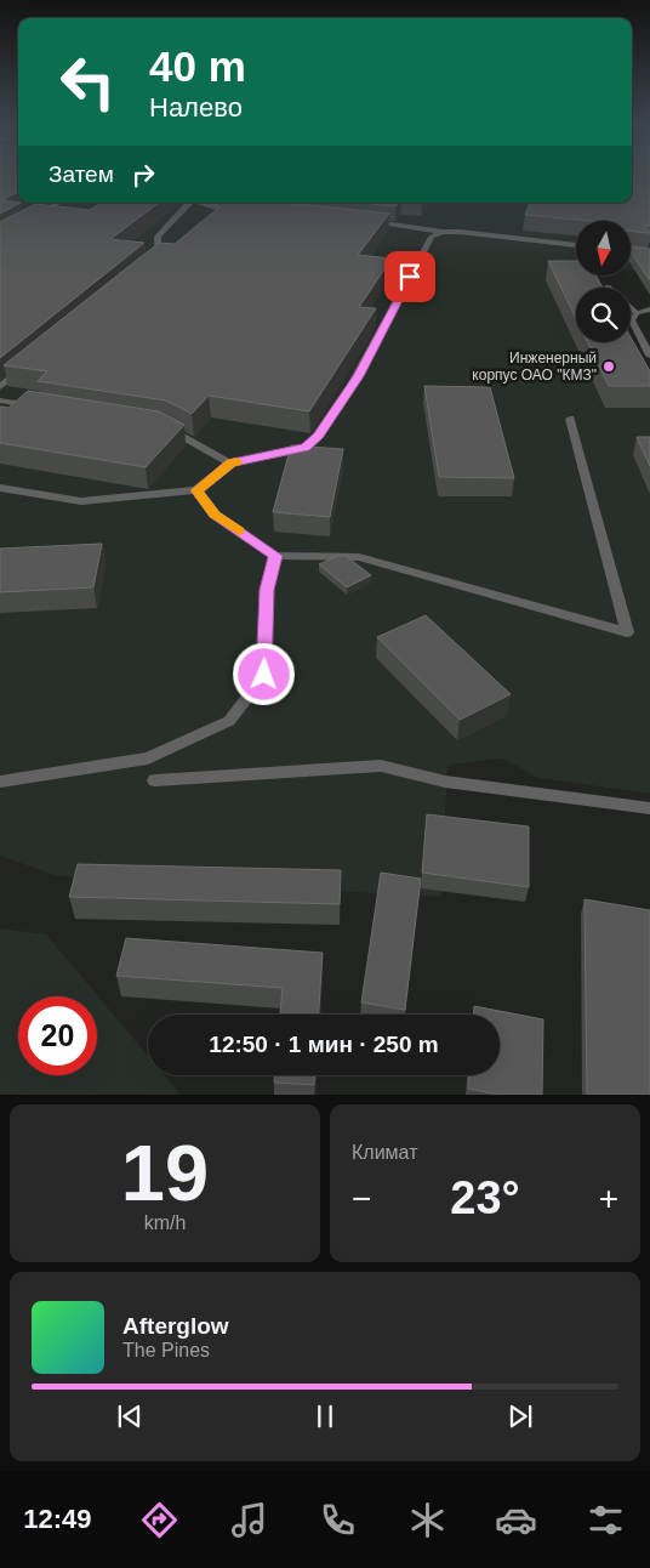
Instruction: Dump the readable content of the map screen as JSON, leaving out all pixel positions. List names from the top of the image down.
{
  "places": ["Инженерный корпус ОАО \"КМЗ\""],
  "north": "bottom",
  "page": {
    "turn": ["40 m", "Налево"],
    "then": "Затем",
    "limit": "20",
    "trip": "12:50 · 1 мин · 250 m",
    "tile": [
      ["19", "km/h"],
      "Климат"
    ],
    "heat": ["−", "23°", "+"],
    "song": ["Afterglow", "The Pines"],
    "tabs": "12:49"
  }
}
